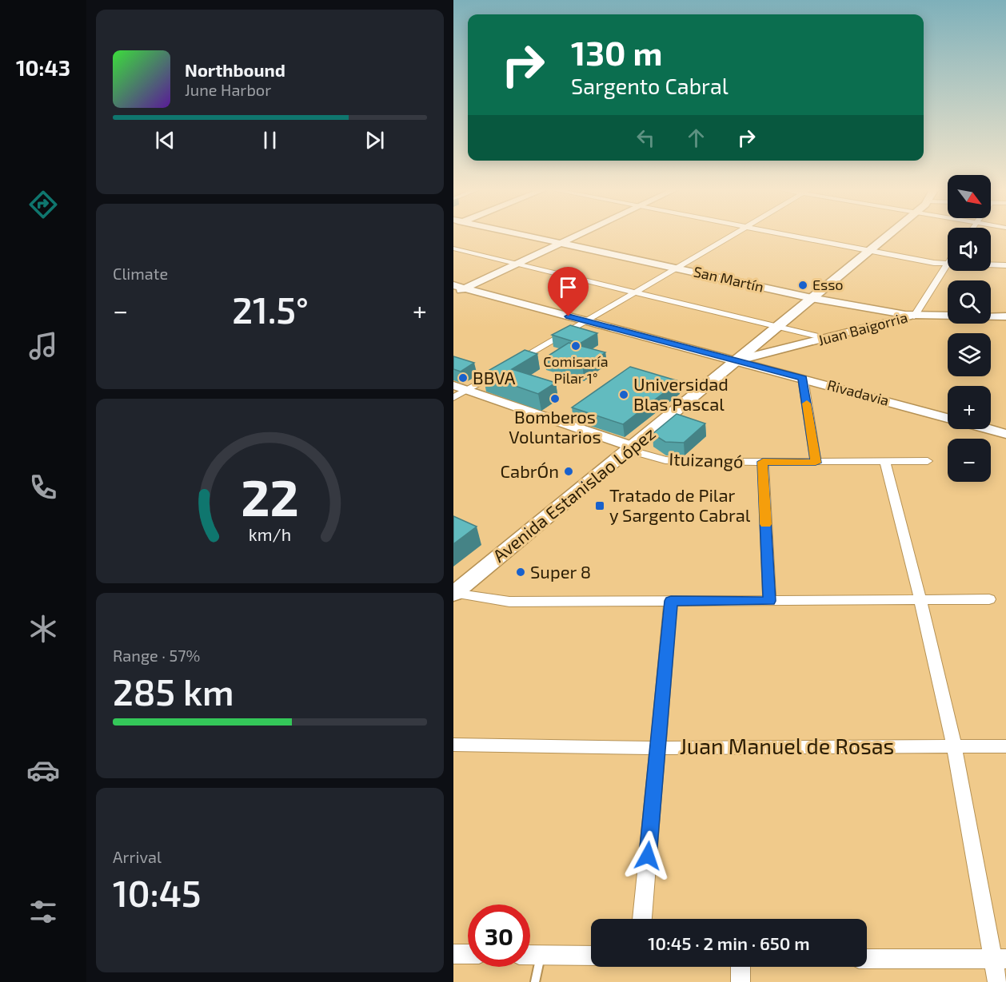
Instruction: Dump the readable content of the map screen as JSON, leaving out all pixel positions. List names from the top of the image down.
{
  "streets": {
    "main road": ["Avenida Estanislao López"],
    "street": [
      "San Martín",
      "Juan Baigorria",
      "Rivadavia",
      "Ituizangó",
      "Juan Manuel de Rosas"
    ]
  },
  "crossings": [
    ["San Martín", "Juan Baigorria"],
    ["San Martín", "Avenida Estanislao López"],
    ["Juan Baigorria", "Rivadavia"],
    ["Juan Baigorria", "Avenida Estanislao López"],
    ["Rivadavia", "Avenida Estanislao López"],
    ["Ituizangó", "Avenida Estanislao López"]
  ],
  "places": {
    "other": [
      "Esso",
      "Comisaría Pilar 1°",
      "BBVA",
      "Universidad Blas Pascal",
      "Bomberos Voluntarios",
      "CabrÓn",
      "Super 8"
    ],
    "transit": ["Tratado de Pilar y Sargento Cabral"]
  },
  "north": "bottom right",
  "page": {
    "tabs": "10:43",
    "turn": ["130 m", "Sargento Cabral"],
    "song": ["Northbound", "June Harbor"],
    "map_buttons": ["+", "−"],
    "tile": [
      "Climate",
      ["Range · 57%", "285 km"],
      ["Arrival", "10:45"]
    ],
    "heat": ["−", "21.5°", "+"],
    "limit": "30",
    "trip": "10:45 · 2 min · 650 m",
    "gauge": ["22", "km/h"]
  }
}
